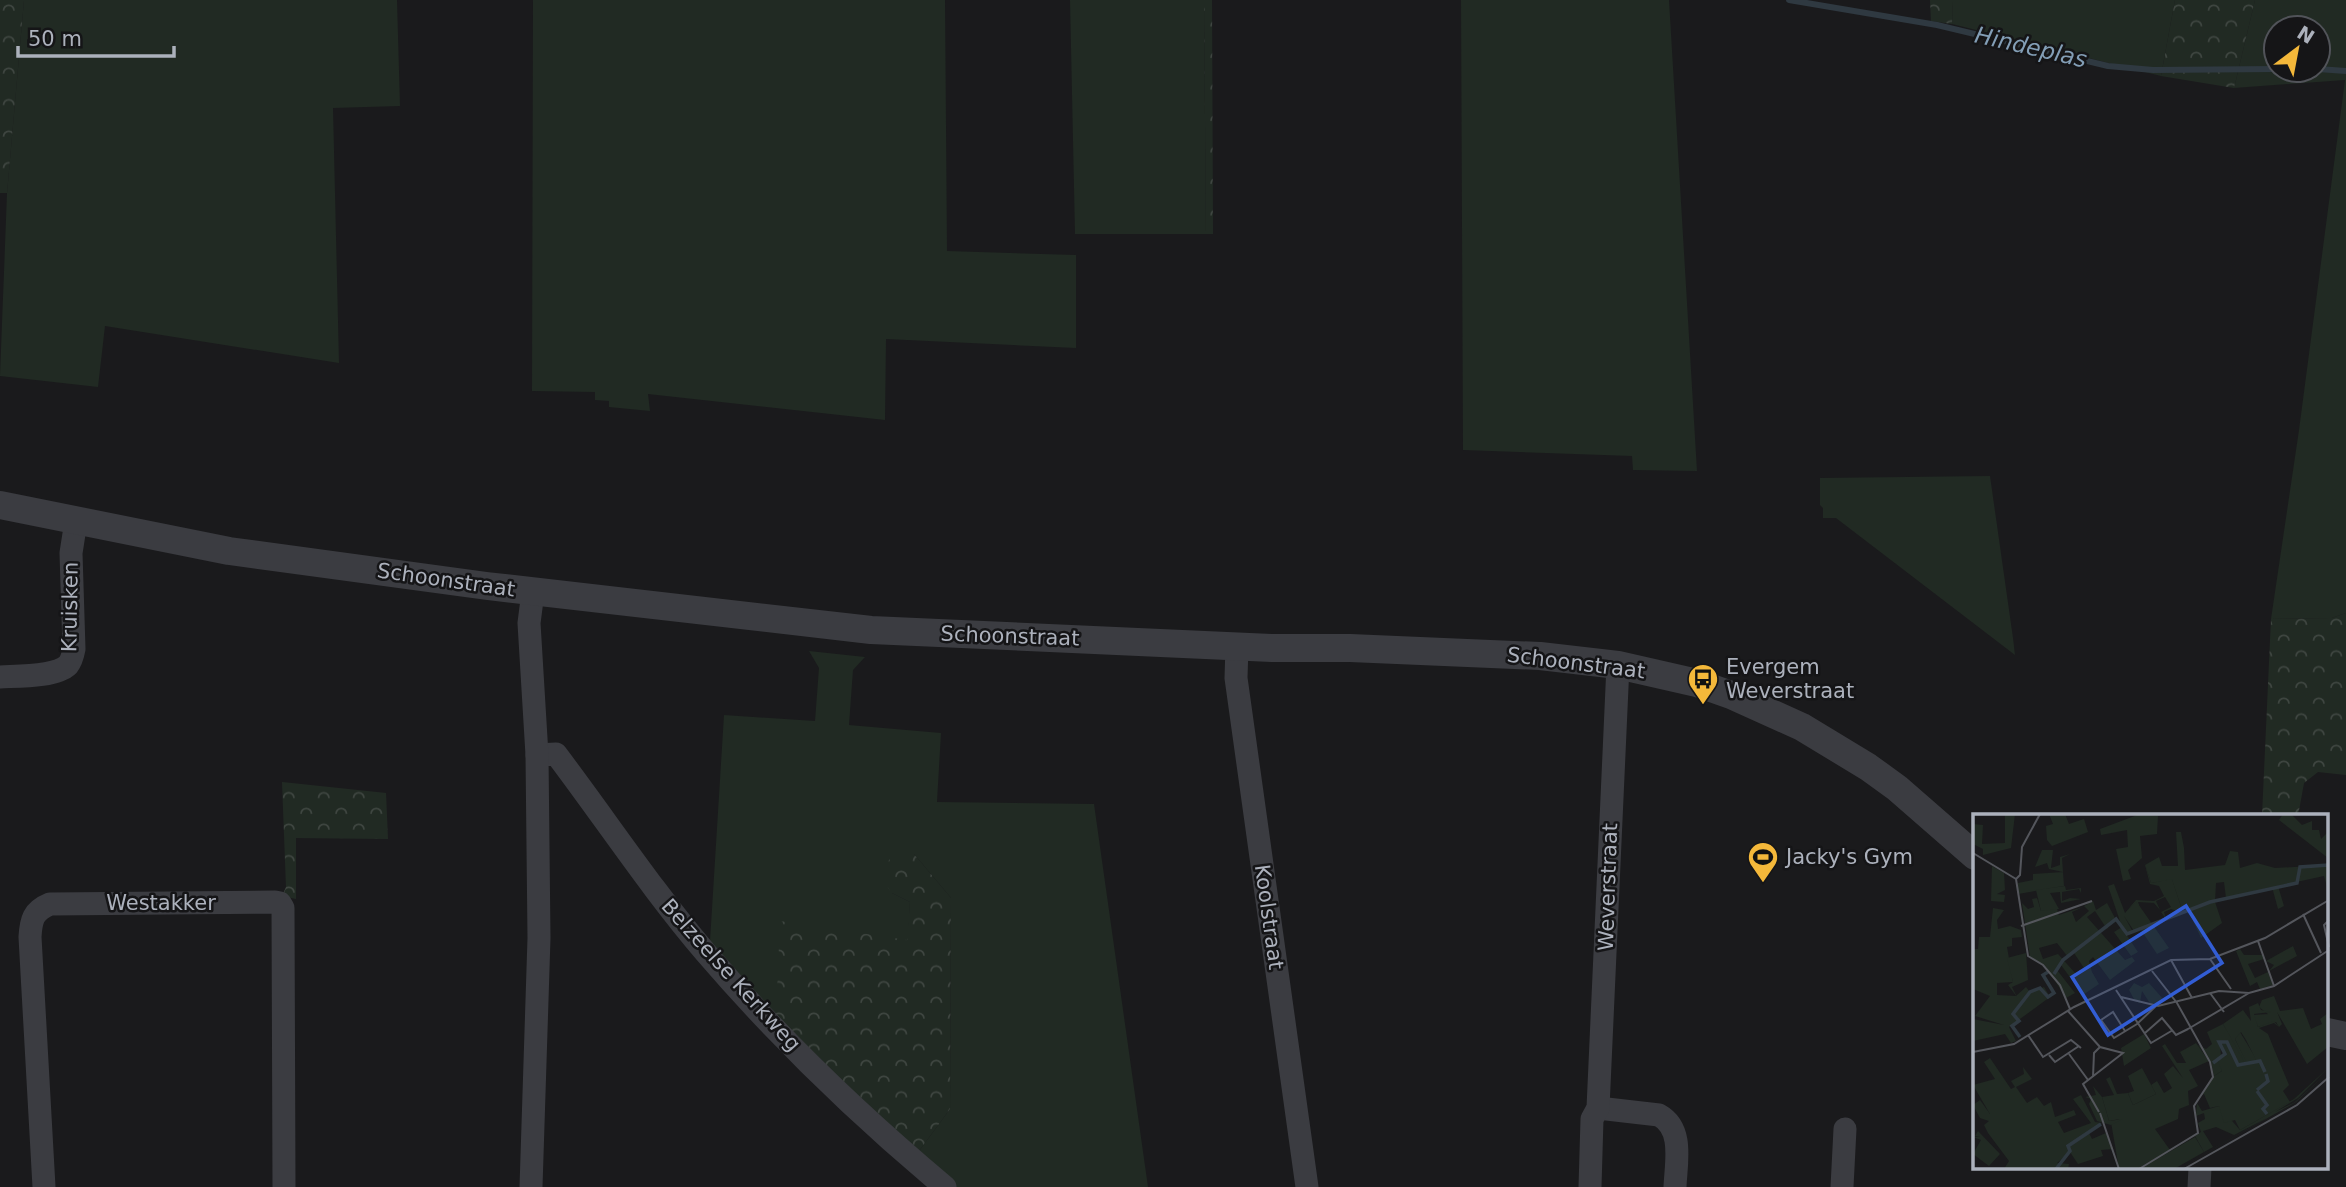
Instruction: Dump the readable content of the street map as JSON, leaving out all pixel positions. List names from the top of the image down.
{
  "streets": {
    "street": [
      "Schoonstraat",
      "Kruisken",
      "Weverstraat",
      "Westakker",
      "Koolstraat",
      "Belzeelse Kerkweg"
    ]
  },
  "crossings": [
    ["Schoonstraat", "Kruisken"],
    ["Schoonstraat", "Weverstraat"],
    ["Schoonstraat", "Koolstraat"]
  ],
  "water": ["Hindeplas"],
  "places": {
    "bus stop": ["Evergem Weverstraat"],
    "sports": ["Jacky's Gym"]
  },
  "scale_bar": "50 m",
  "north": "top right"
}
